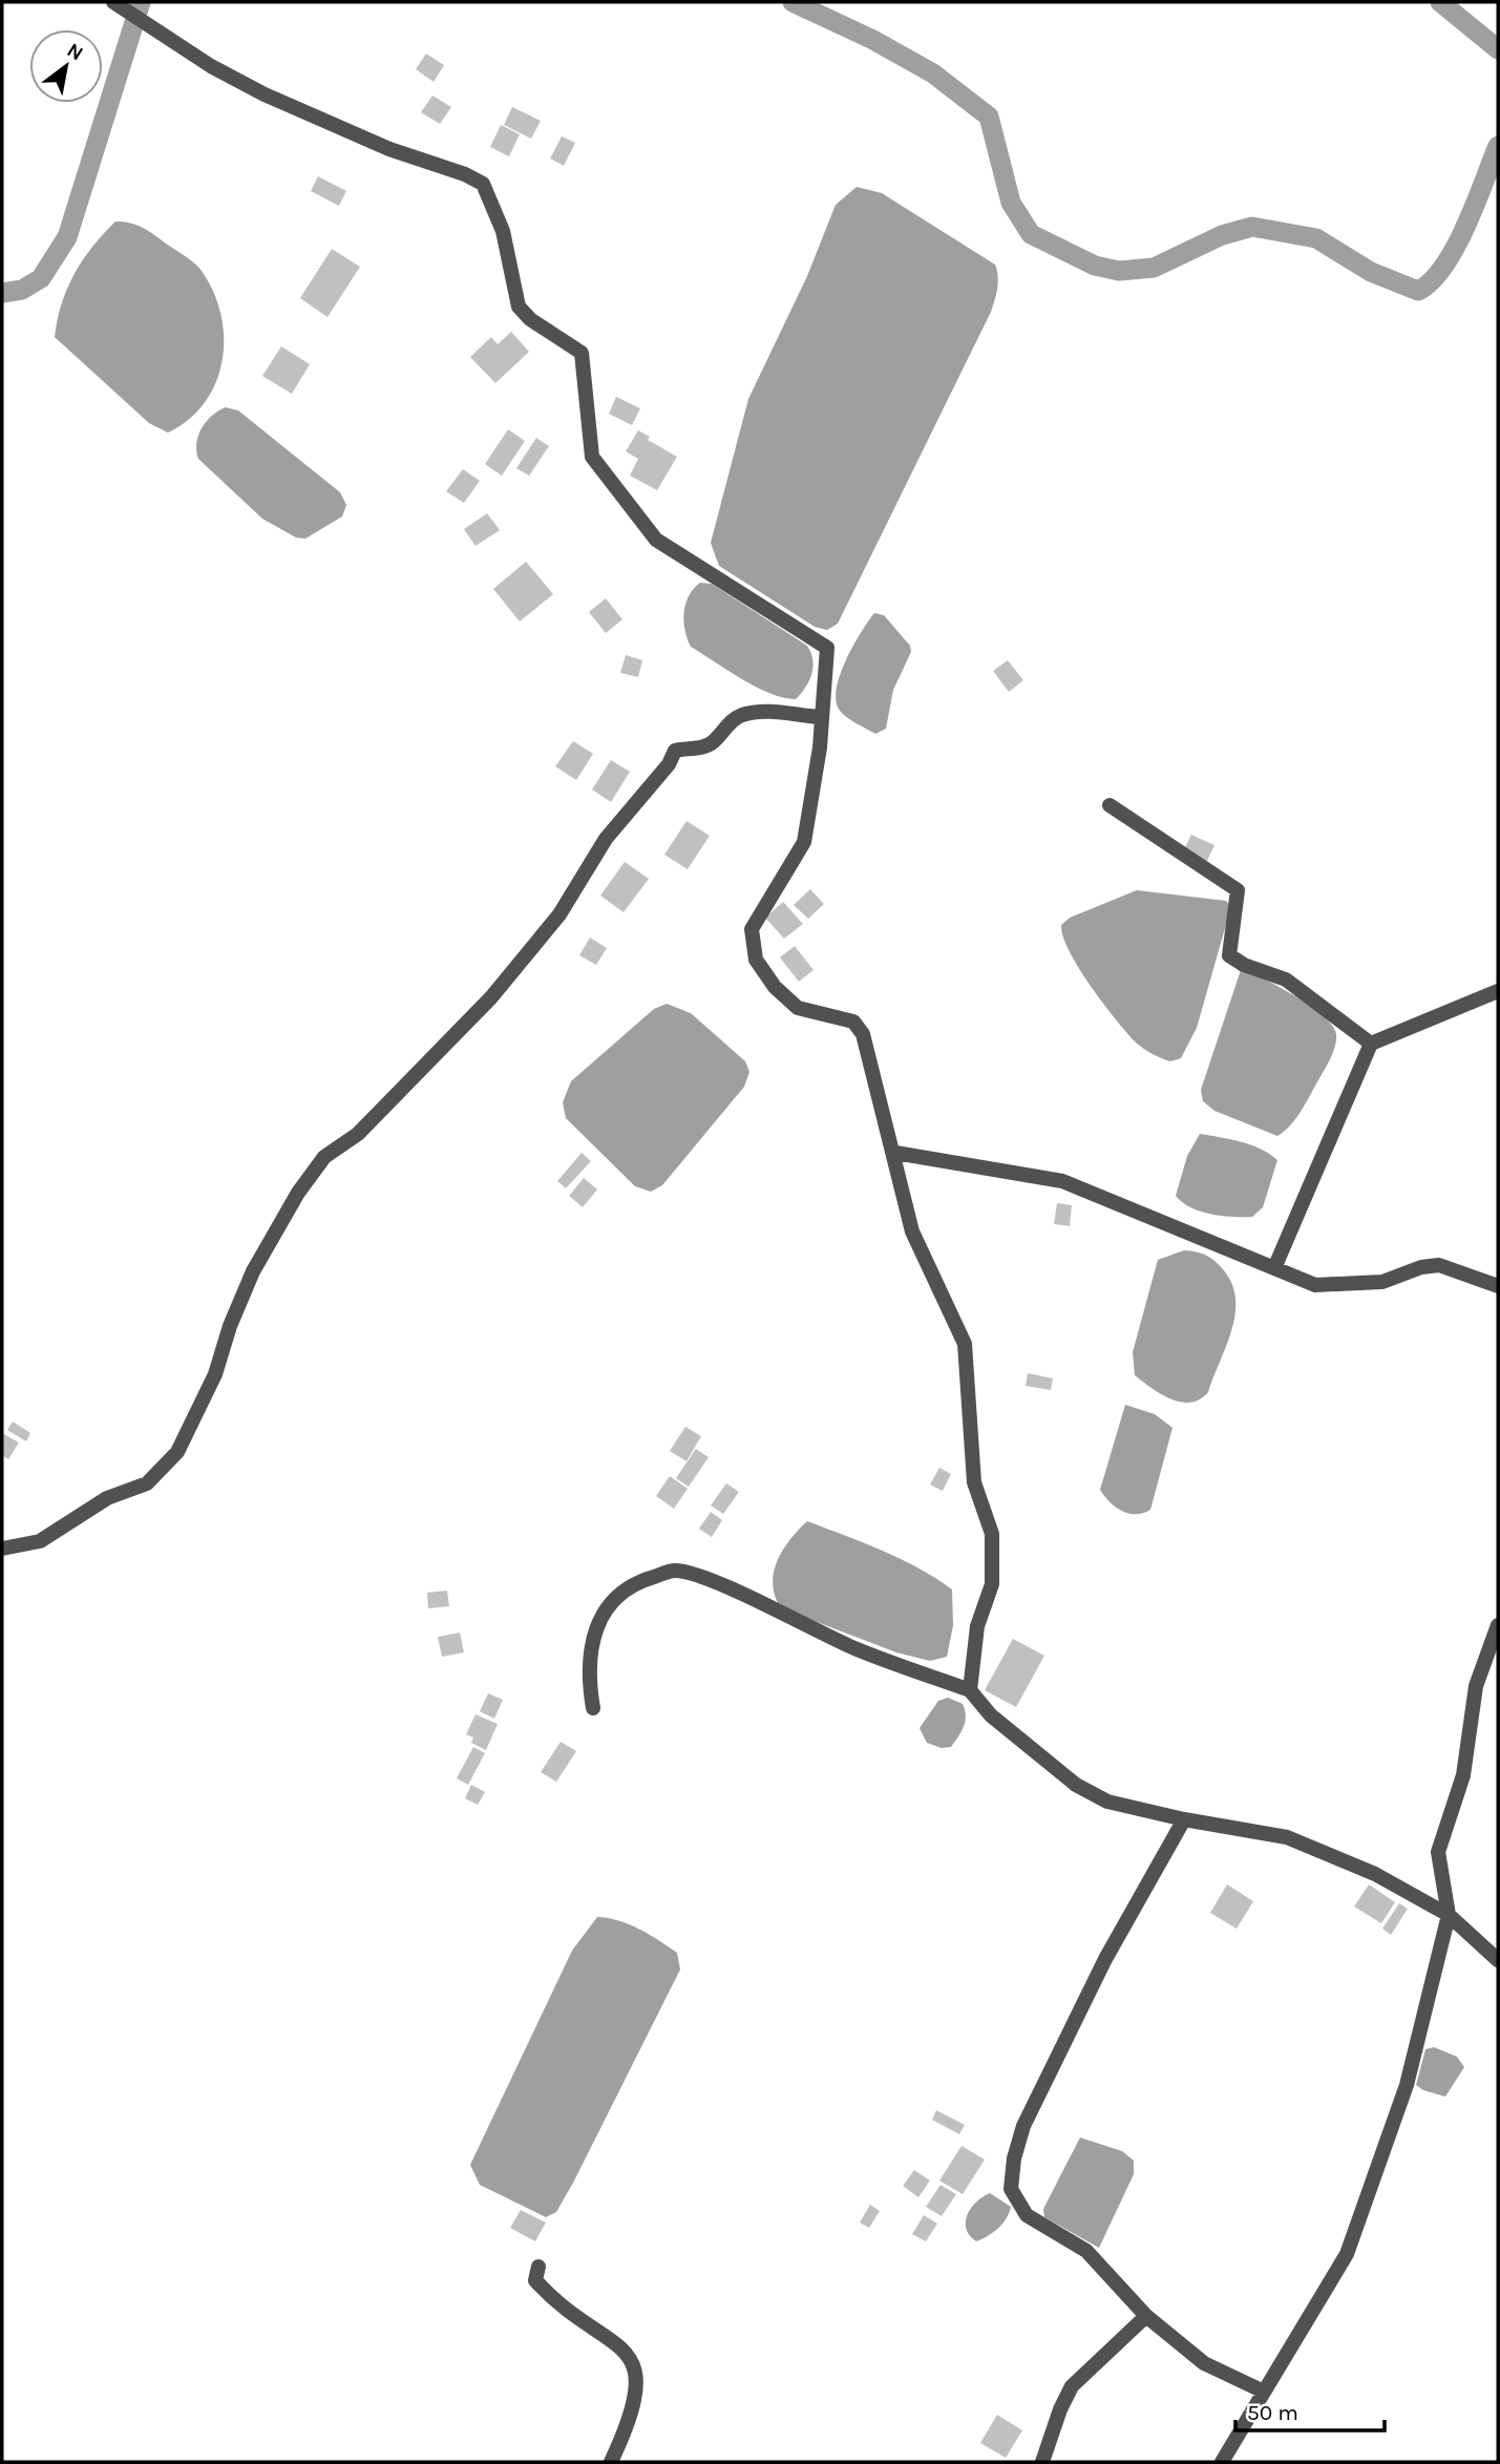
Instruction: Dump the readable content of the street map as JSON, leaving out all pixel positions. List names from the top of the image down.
{
  "scale_bar": "50 m",
  "north": "top right"
}
